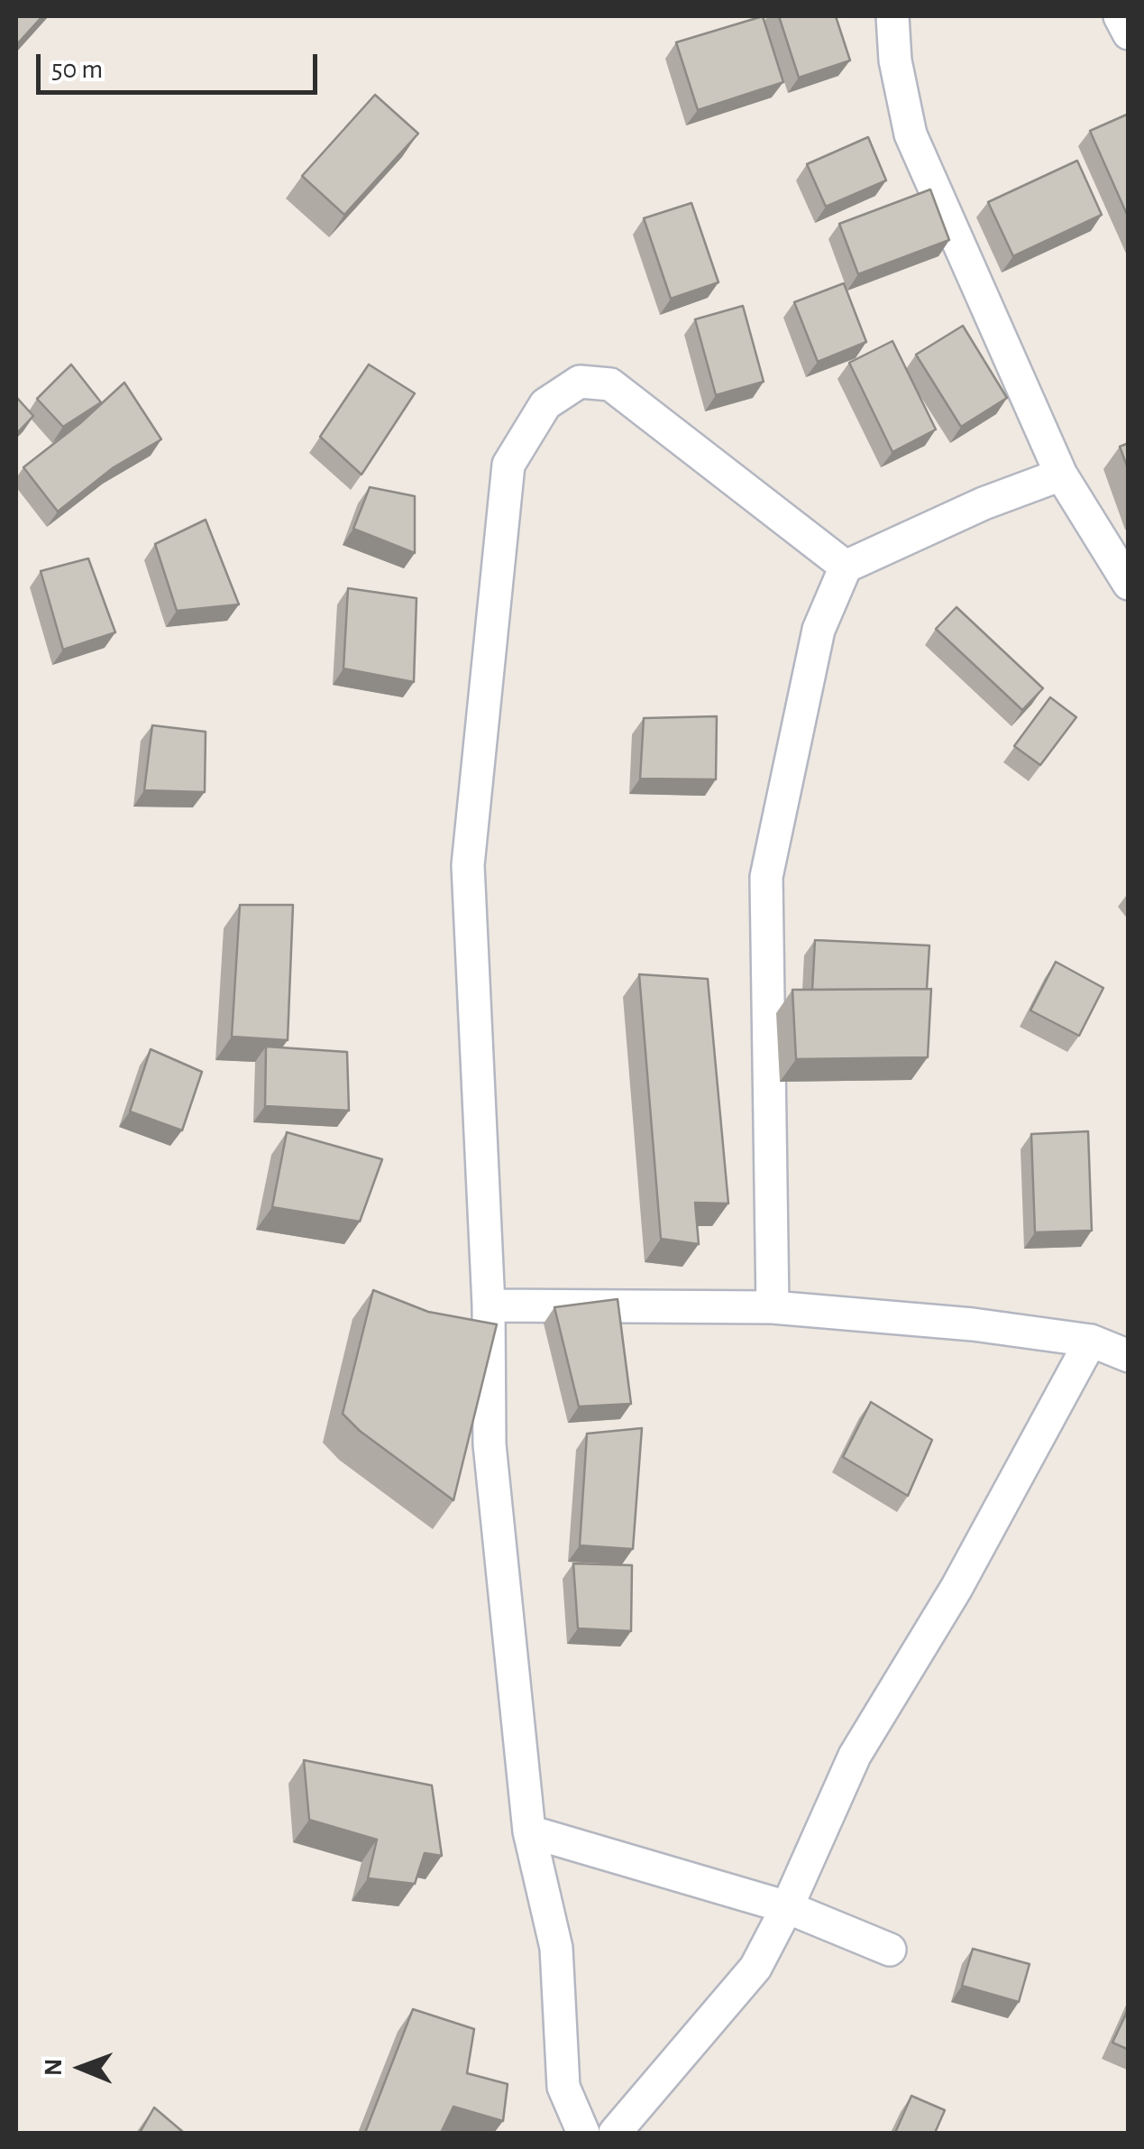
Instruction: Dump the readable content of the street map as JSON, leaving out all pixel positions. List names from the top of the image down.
{
  "scale_bar": "50 m",
  "north": "left"
}
